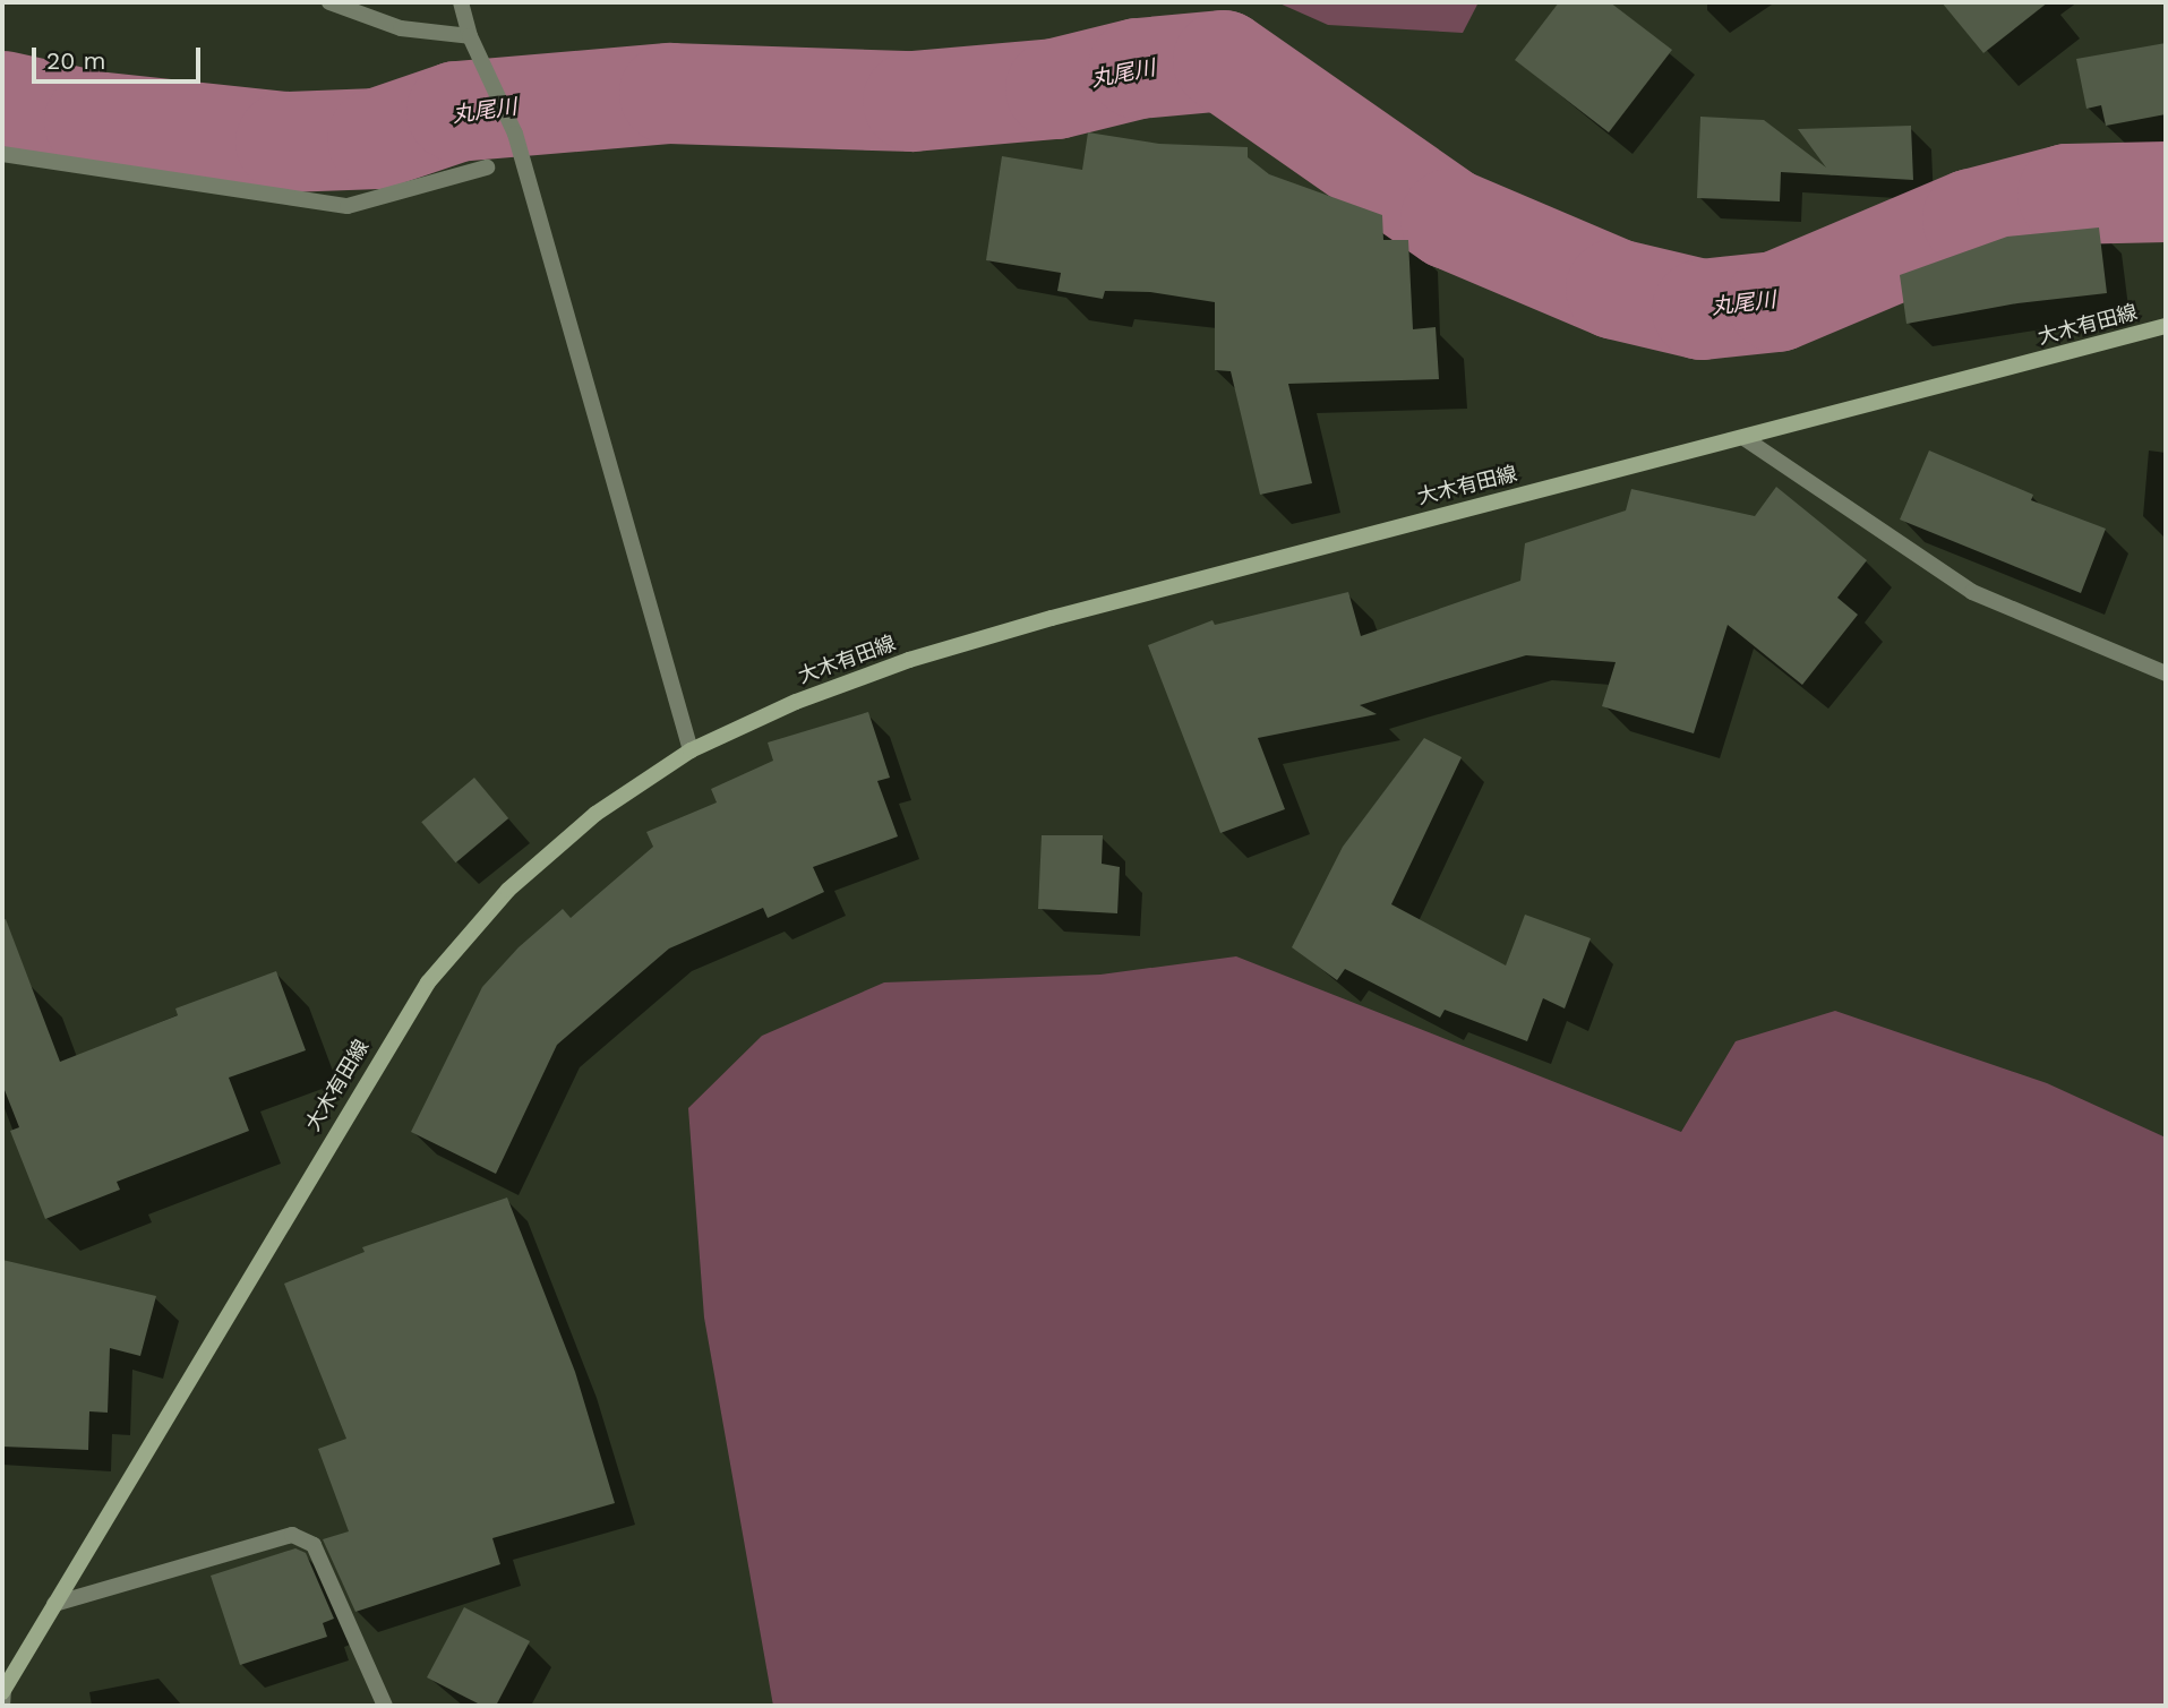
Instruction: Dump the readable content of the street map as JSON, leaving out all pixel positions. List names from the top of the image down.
{
  "streets": {
    "main road": ["大木有田線"]
  },
  "water": ["丸尾川"],
  "scale_bar": "20 m"
}
